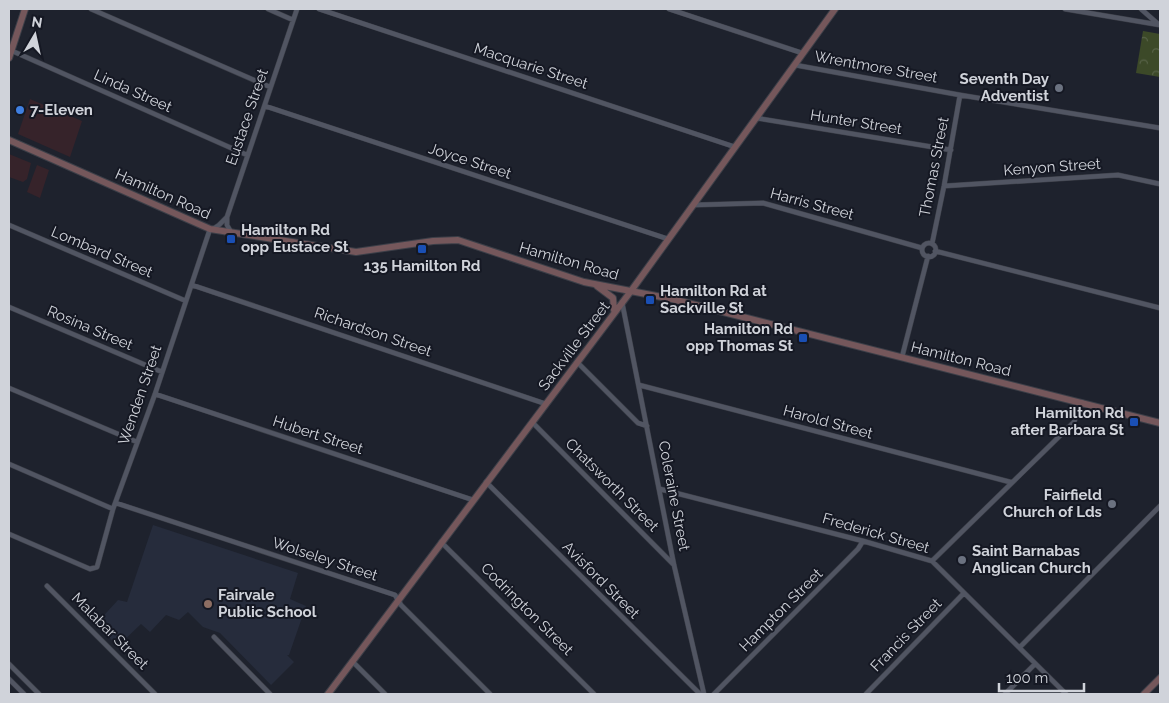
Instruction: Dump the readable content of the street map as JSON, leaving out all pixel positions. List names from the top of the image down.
{
  "streets": {
    "main road": ["Hamilton Road", "Sackville Street"],
    "street": [
      "Macquarie Street",
      "Wrentmore Street",
      "Linda Street",
      "Eustace Street",
      "Hunter Street",
      "Joyce Street",
      "Thomas Street",
      "Kenyon Street",
      "Harris Street",
      "Lombard Street",
      "Rosina Street",
      "Richardson Street",
      "Wenden Street",
      "Harold Street",
      "Hubert Street",
      "Chatsworth Street",
      "Coleraine Street",
      "Frederick Street",
      "Wolseley Street",
      "Avisford Street",
      "Codrington Street",
      "Hampton Street",
      "Malabar Street",
      "Francis Street"
    ]
  },
  "crossings": [
    ["Macquarie Street", "Sackville Street"],
    ["Wrentmore Street", "Thomas Street"],
    ["Wrentmore Street", "Sackville Street"],
    ["Linda Street", "Eustace Street"],
    ["Eustace Street", "Joyce Street"],
    ["Hunter Street", "Thomas Street"],
    ["Hunter Street", "Sackville Street"],
    ["Joyce Street", "Sackville Street"],
    ["Thomas Street", "Kenyon Street"],
    ["Thomas Street", "Harris Street"],
    ["Hamilton Road", "Sackville Street"],
    ["Hamilton Road", "Wenden Street"],
    ["Harris Street", "Sackville Street"],
    ["Lombard Street", "Wenden Street"],
    ["Rosina Street", "Wenden Street"],
    ["Richardson Street", "Sackville Street"],
    ["Richardson Street", "Wenden Street"],
    ["Sackville Street", "Hubert Street"],
    ["Sackville Street", "Chatsworth Street"],
    ["Sackville Street", "Coleraine Street"],
    ["Sackville Street", "Wolseley Street"],
    ["Sackville Street", "Avisford Street"],
    ["Sackville Street", "Codrington Street"],
    ["Wenden Street", "Hubert Street"],
    ["Wenden Street", "Wolseley Street"],
    ["Harold Street", "Coleraine Street"],
    ["Chatsworth Street", "Coleraine Street"],
    ["Coleraine Street", "Frederick Street"],
    ["Frederick Street", "Hampton Street"],
    ["Frederick Street", "Francis Street"]
  ],
  "places": {
    "other": [
      "Seventh Day Adventist",
      "7-Eleven",
      "Fairfield Church of Lds",
      "Saint Barnabas Anglican Church",
      "Fairvale Public School"
    ],
    "transit": [
      "Hamilton Rd opp Eustace St",
      "135 Hamilton Rd",
      "Hamilton Rd at Sackville St",
      "Hamilton Rd opp Thomas St",
      "Hamilton Rd after Barbara St"
    ]
  },
  "scale_bar": "100 m",
  "north": "top"
}
